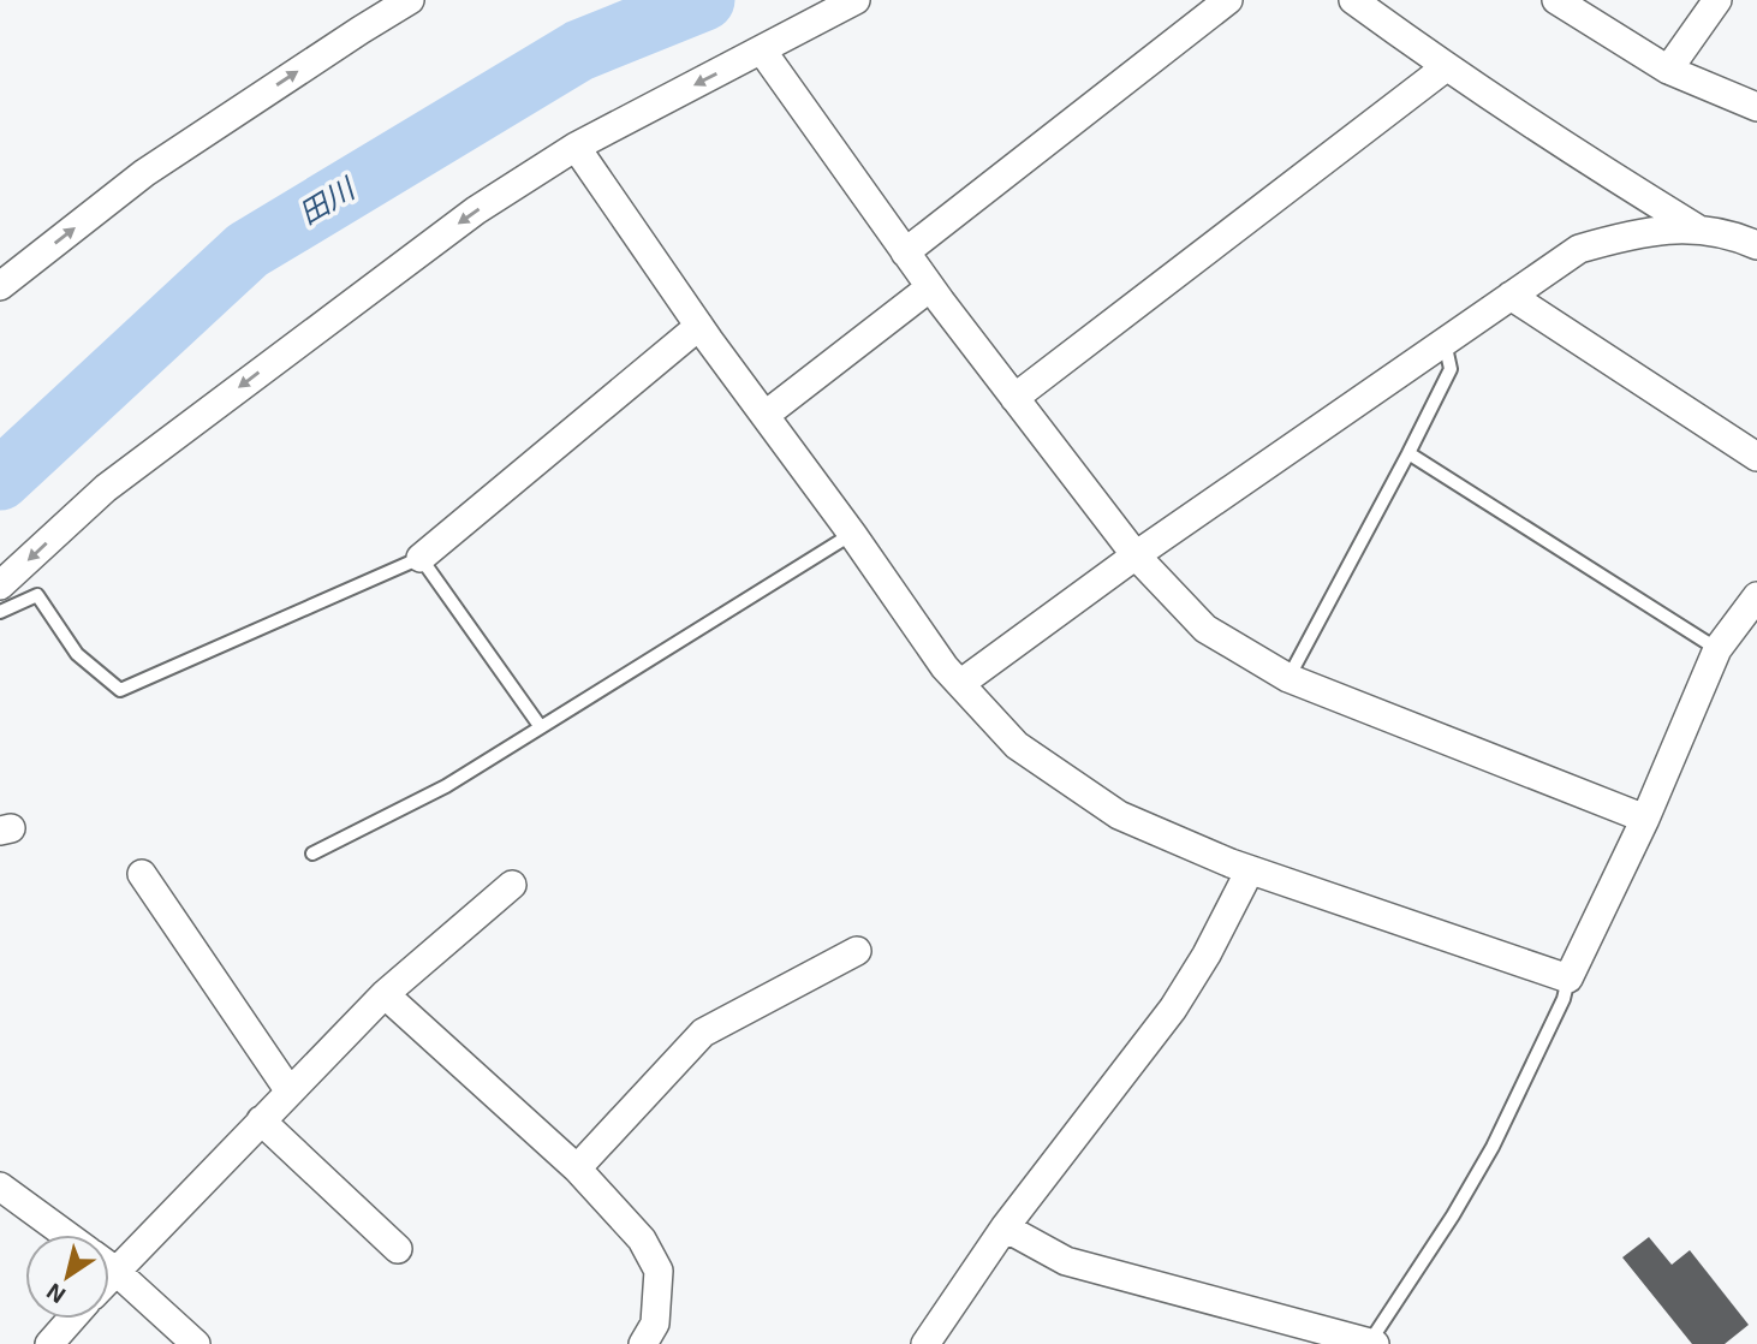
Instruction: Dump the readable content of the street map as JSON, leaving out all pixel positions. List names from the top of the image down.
{
  "water": ["田川"],
  "north": "bottom left"
}
